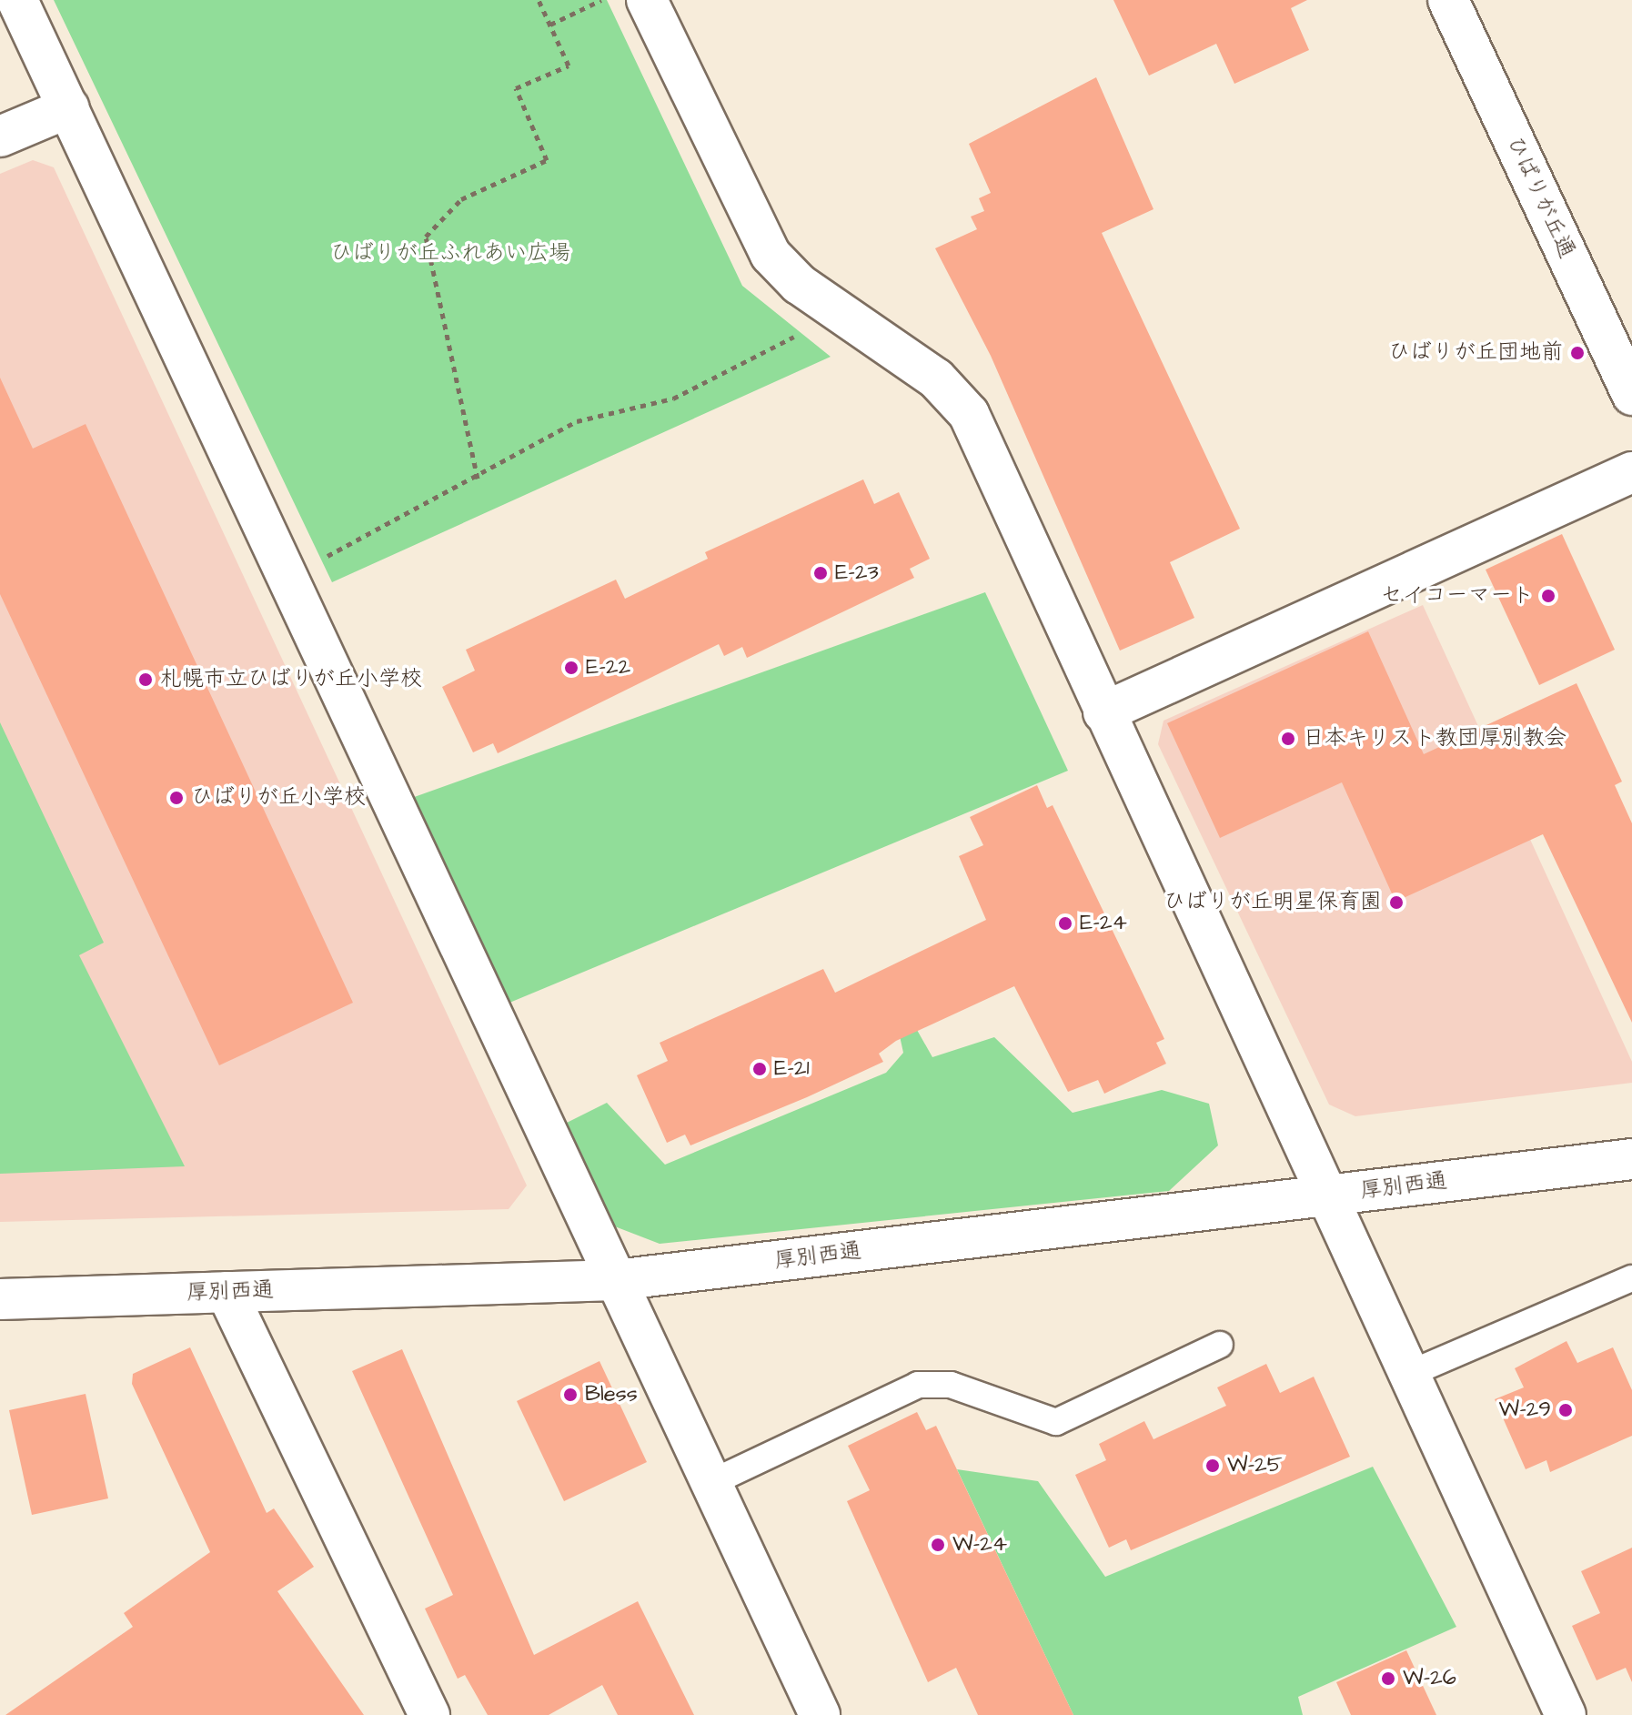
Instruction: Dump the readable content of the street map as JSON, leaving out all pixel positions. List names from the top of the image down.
{
  "streets": {
    "street": ["ひばりが丘通", "厚別西通"]
  },
  "parks": ["ひばりが丘ふれあい広場"],
  "places": [
    "ひばりが丘団地前",
    "E-23",
    "セイコーマート",
    "E-22",
    "札幌市立ひばりが丘小学校",
    "日本キリスト教団厚別教会",
    "ひばりが丘小学校",
    "ひばりが丘明星保育園",
    "E-24",
    "E-21",
    "Bless",
    "W-29",
    "W-25",
    "W-24",
    "W-26"
  ]
}
